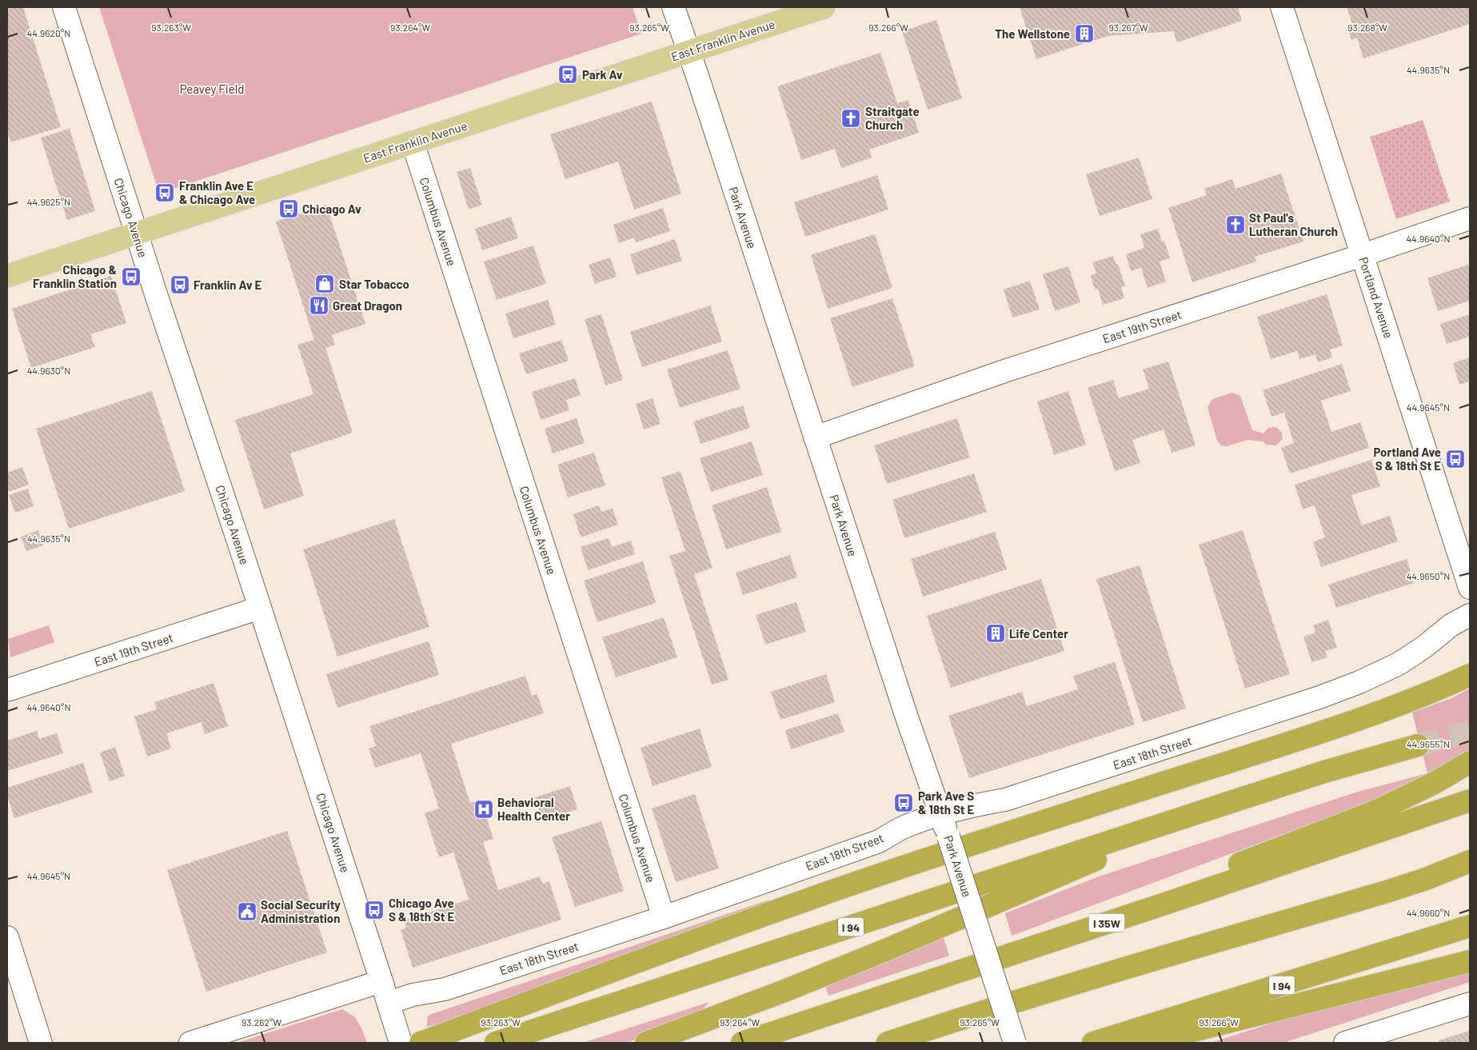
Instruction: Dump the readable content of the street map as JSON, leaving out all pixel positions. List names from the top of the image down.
{
  "streets": {
    "highway": ["I 35W", "I 94"],
    "main road": ["East Franklin Avenue"],
    "street": [
      "Chicago Avenue",
      "Park Avenue",
      "Columbus Avenue",
      "Portland Avenue",
      "East 19th Street",
      "East 18th Street"
    ]
  },
  "crossings": [
    ["East Franklin Avenue", "Chicago Avenue"],
    ["East Franklin Avenue", "Park Avenue"],
    ["East Franklin Avenue", "Columbus Avenue"],
    ["Chicago Avenue", "East 19th Street"],
    ["Chicago Avenue", "East 18th Street"],
    ["Park Avenue", "East 19th Street"],
    ["Park Avenue", "East 18th Street"],
    ["Columbus Avenue", "East 18th Street"],
    ["Portland Avenue", "East 19th Street"]
  ],
  "parks": ["Peavey Field"],
  "places": {
    "building": ["The Wellstone", "Life Center"],
    "bus stop": [
      "Park Av",
      "Franklin Ave E & Chicago Ave",
      "Chicago Av",
      "Chicago & Franklin Station",
      "Franklin Av E",
      "Portland Ave S & 18th St E",
      "Park Ave S & 18th St E",
      "Chicago Ave S & 18th St E"
    ],
    "church": ["Straitgate Church", "St Paul's Lutheran Church"],
    "shop": ["Star Tobacco"],
    "restaurant": ["Great Dragon"],
    "hospital": ["Behavioral Health Center"],
    "public building": ["Social Security Administration"]
  },
  "coordinates": [
    "93.263°W",
    "93.264°W",
    "93.265°W",
    "93.266°W",
    "93.267°W",
    "93.268°W",
    "44.9620°N",
    "44.9635°N",
    "44.9625°N",
    "44.9640°N",
    "44.9630°N",
    "44.9645°N",
    "44.9650°N",
    "44.9655°N",
    "44.9660°N",
    "93.262°W"
  ]
}
